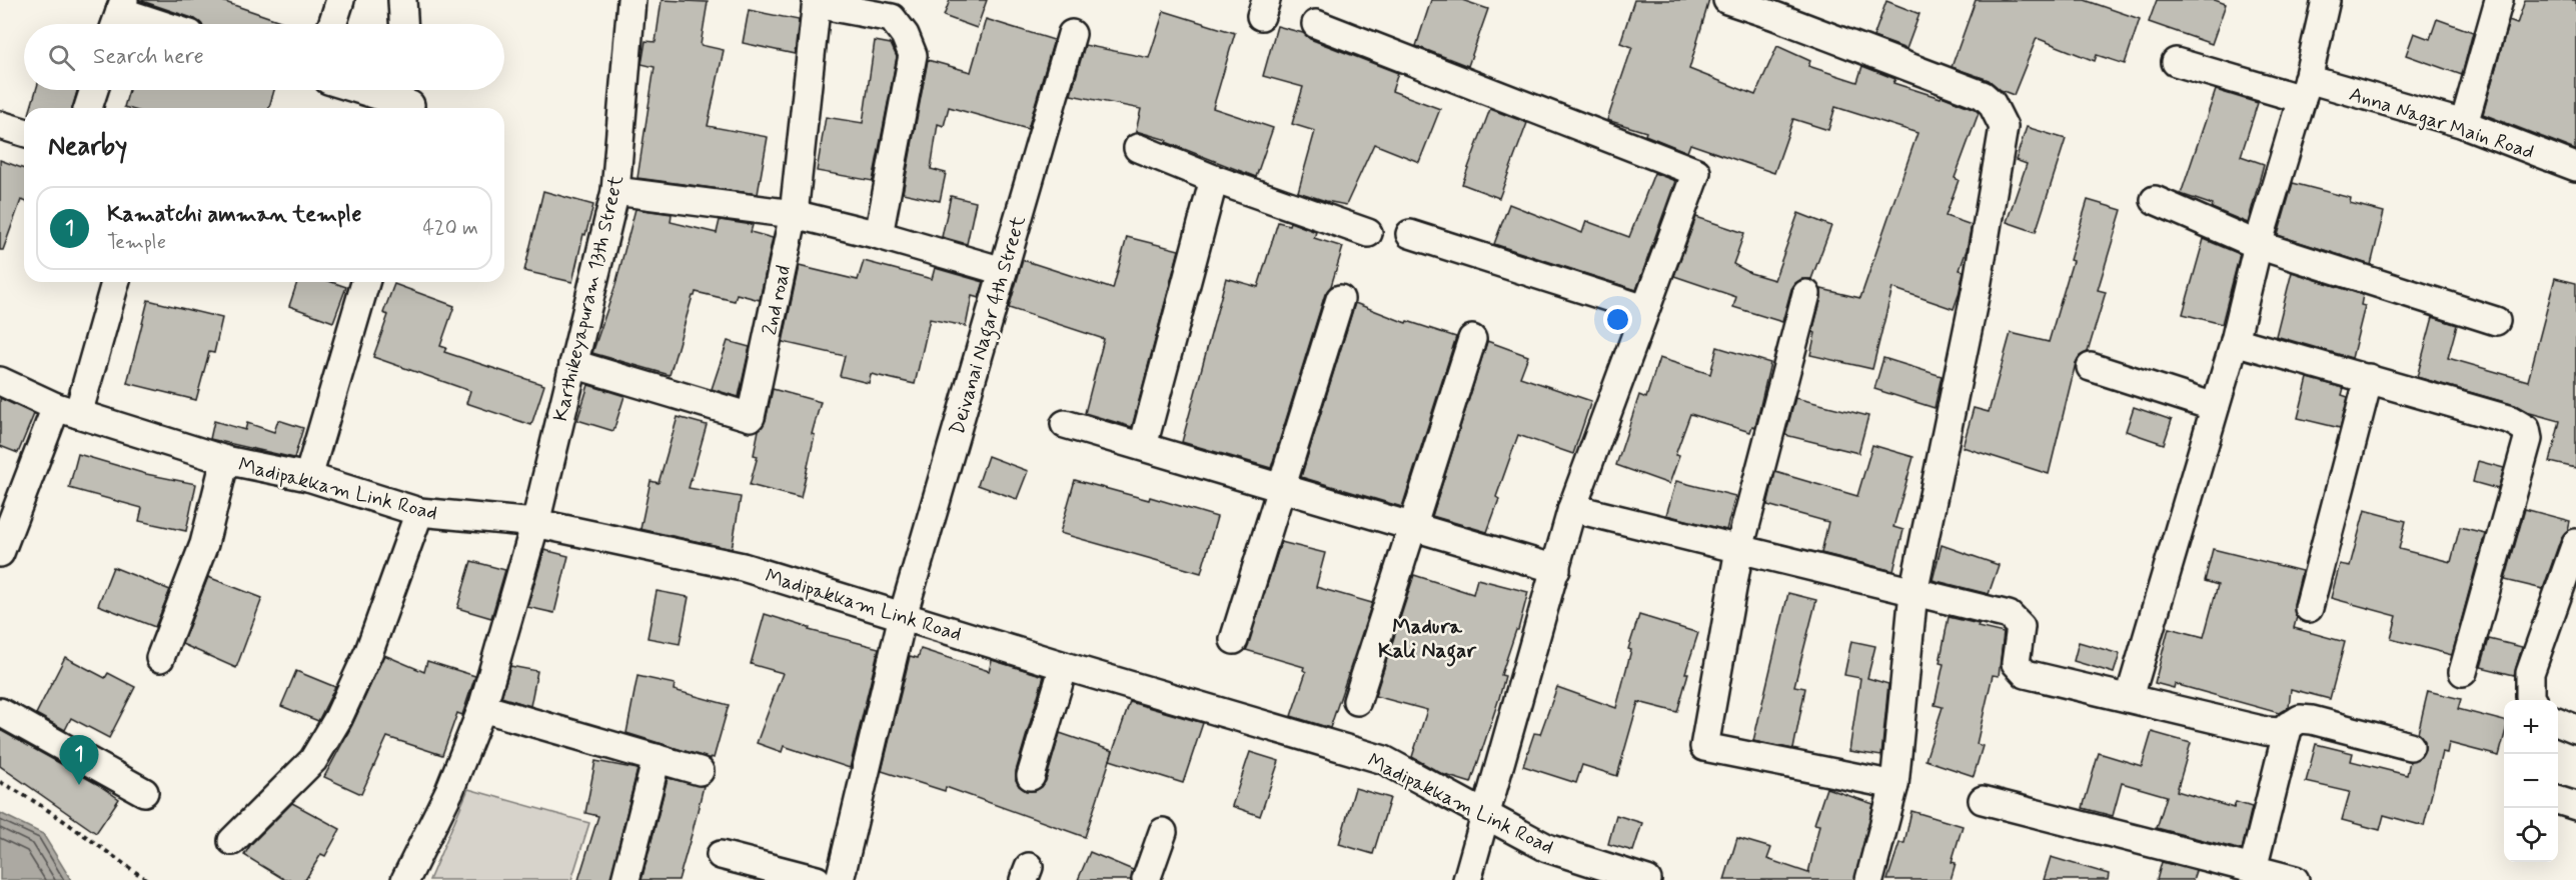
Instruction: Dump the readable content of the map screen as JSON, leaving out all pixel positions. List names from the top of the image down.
{
  "streets": {
    "street": [
      "Anna Nagar Main Road",
      "Karthikeyapuram 13th Street",
      "2nd road",
      "Deivanai Nagar 4th Street",
      "Madipakkam Link Road"
    ]
  },
  "crossings": [
    ["Karthikeyapuram 13th Street", "2nd road"],
    ["Karthikeyapuram 13th Street", "Madipakkam Link Road"],
    ["Deivanai Nagar 4th Street", "Madipakkam Link Road"]
  ],
  "districts": ["Madura Kali Nagar"],
  "page": {
    "search": "Search here",
    "heading": "Nearby",
    "list": [
      {
        "mark": "1",
        "name": "Kamatchi amman temple",
        "note": "Temple",
        "value": "420 m"
      }
    ],
    "map_buttons": ["+", "−"],
    "pins": "1"
  }
}
